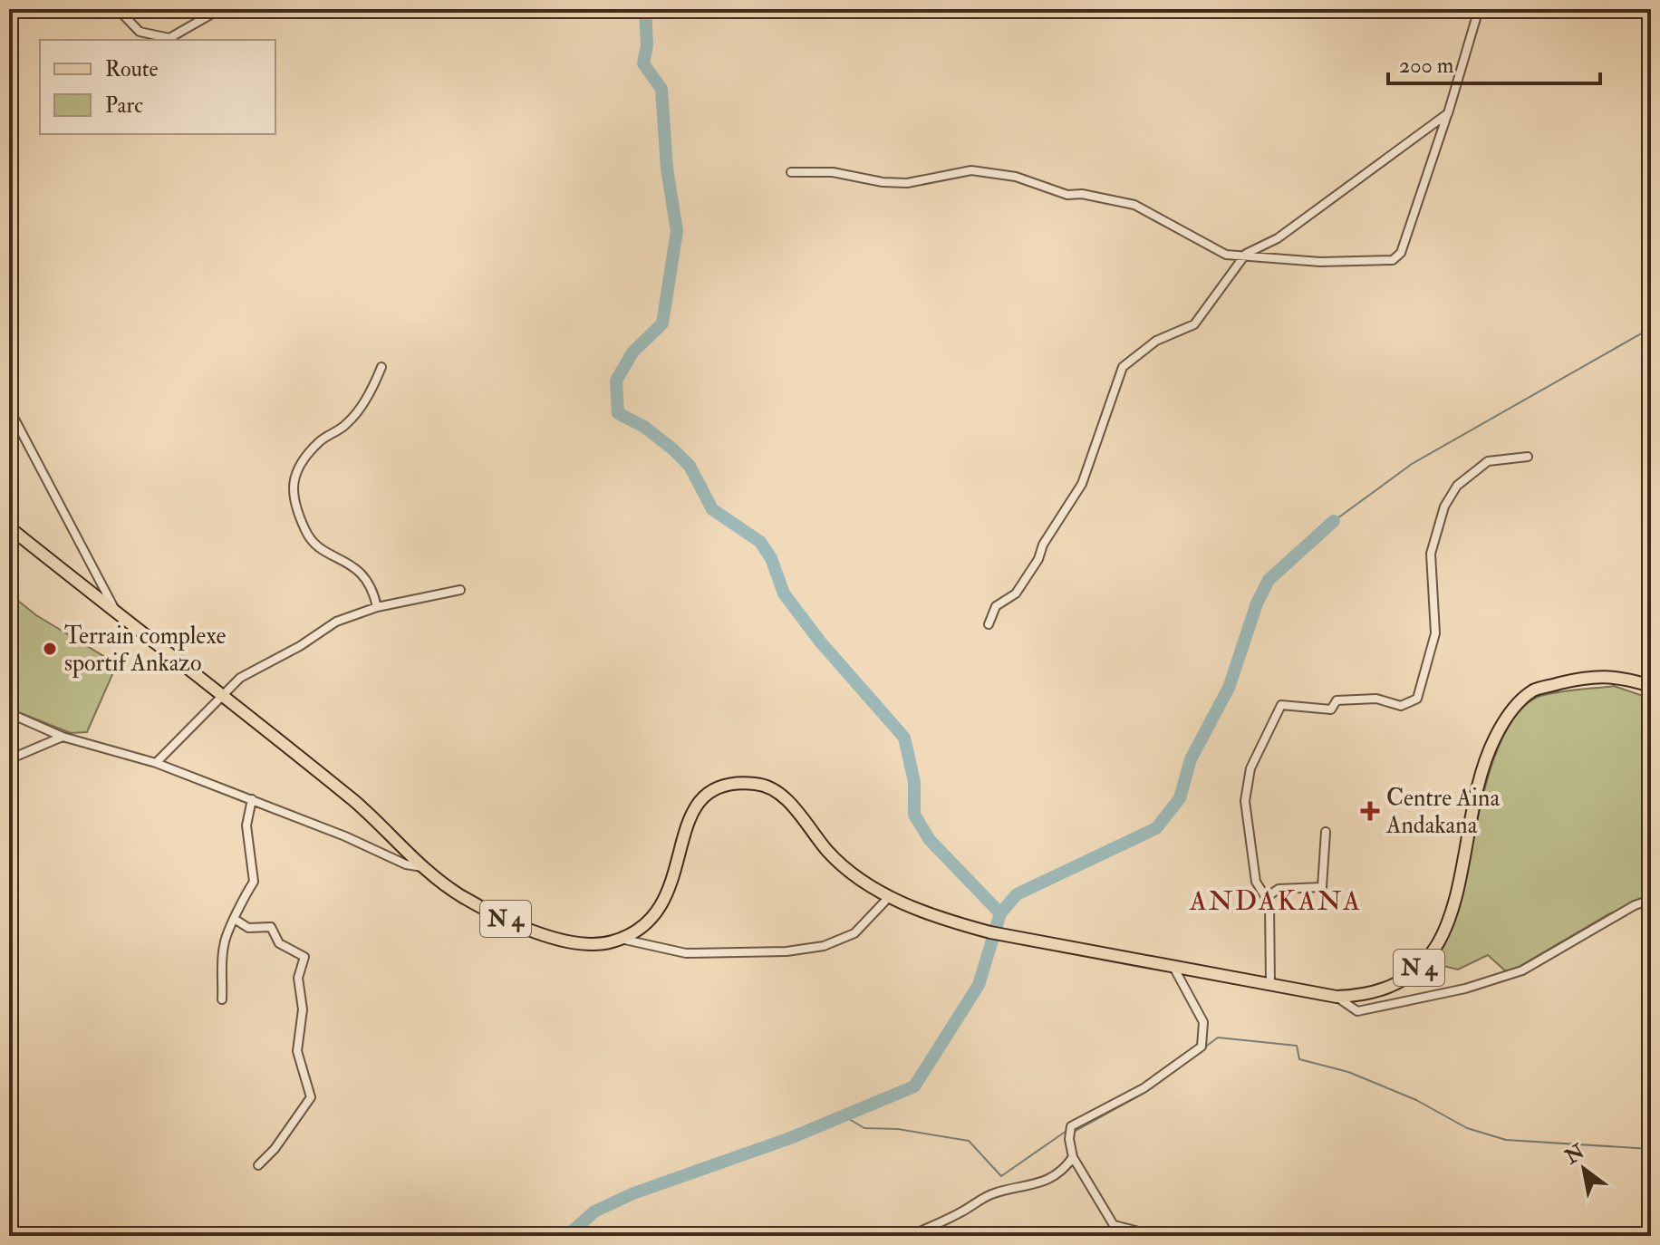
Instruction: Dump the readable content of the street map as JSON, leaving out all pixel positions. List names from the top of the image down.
{
  "streets": {
    "main road": ["N 4"]
  },
  "districts": ["ANDAKANA"],
  "places": {
    "other": ["Terrain complexe sportif Ankazo"],
    "health": ["Centre Aina Andakana"]
  },
  "legend": ["Route", "Parc"],
  "scale_bar": "200 m",
  "north": "top left"
}
